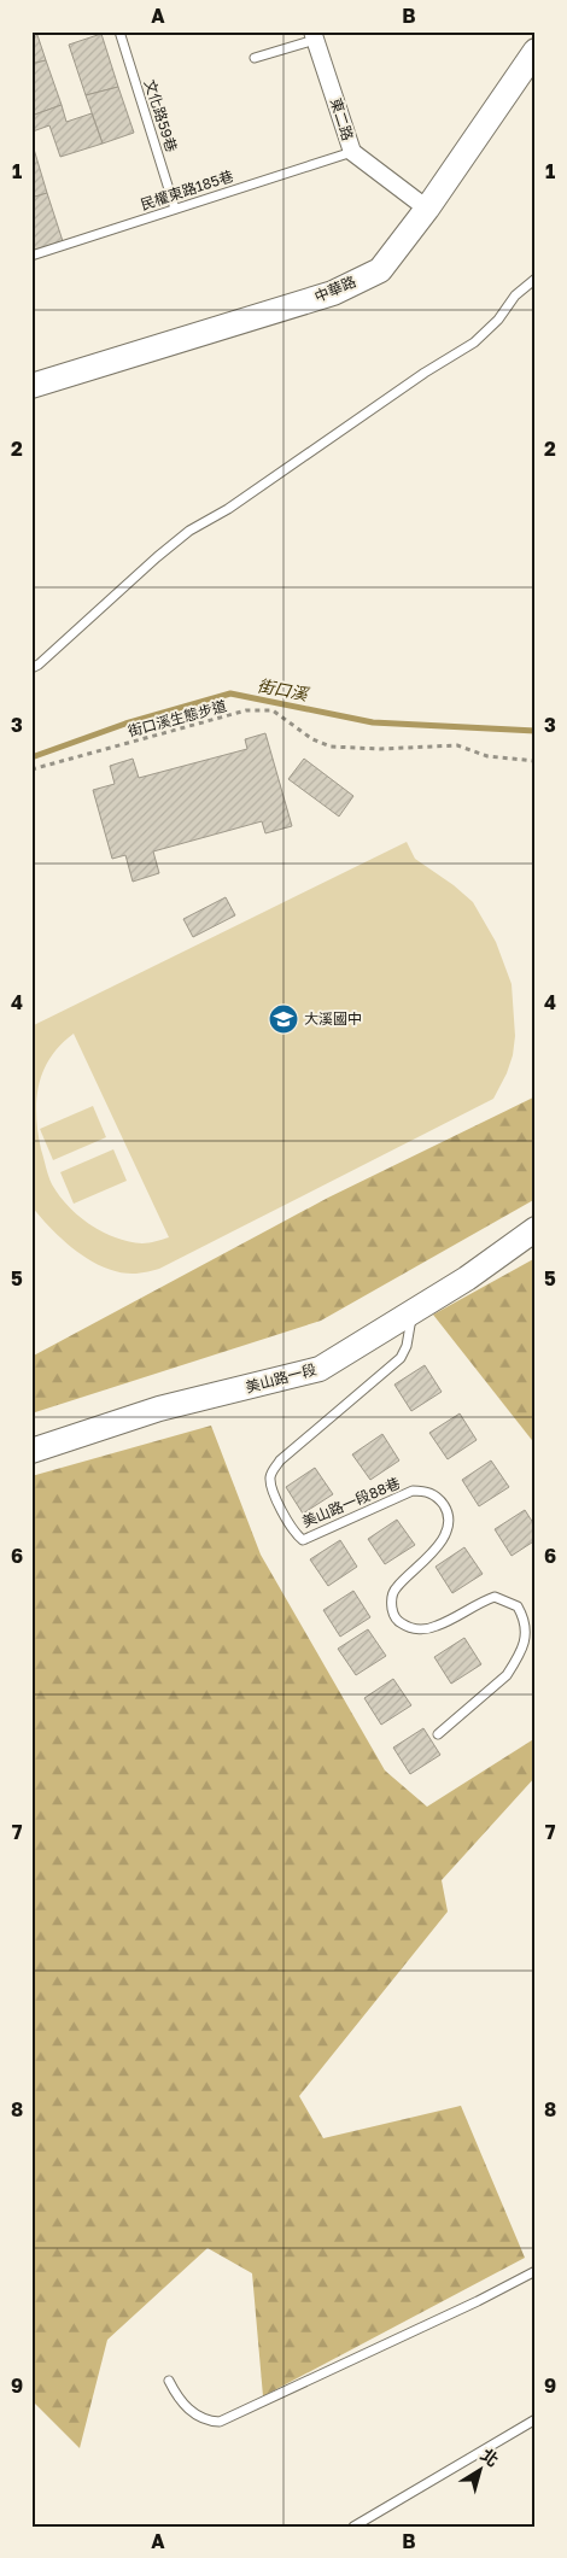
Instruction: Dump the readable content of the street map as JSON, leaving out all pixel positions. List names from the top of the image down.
{
  "streets": {
    "street": ["東二路", "中華路", "美山路一段"],
    "lane": ["文化路59巷", "民權東路185巷", "美山路一段88巷"],
    "path": ["街口溪生態步道"]
  },
  "crossings": [
    ["文化路59巷", "民權東路185巷"],
    ["東二路", "民權東路185巷"],
    ["東二路", "中華路"],
    ["美山路一段", "美山路一段88巷"]
  ],
  "water": ["街口溪"],
  "places": {
    "school or university": ["大溪國中"]
  },
  "north": "top right",
  "grid": {
    "columns": ["A", "B"],
    "rows": [
      "1",
      "2",
      "3",
      "4",
      "5",
      "6",
      "7",
      "8",
      "9"
    ]
  }
}
